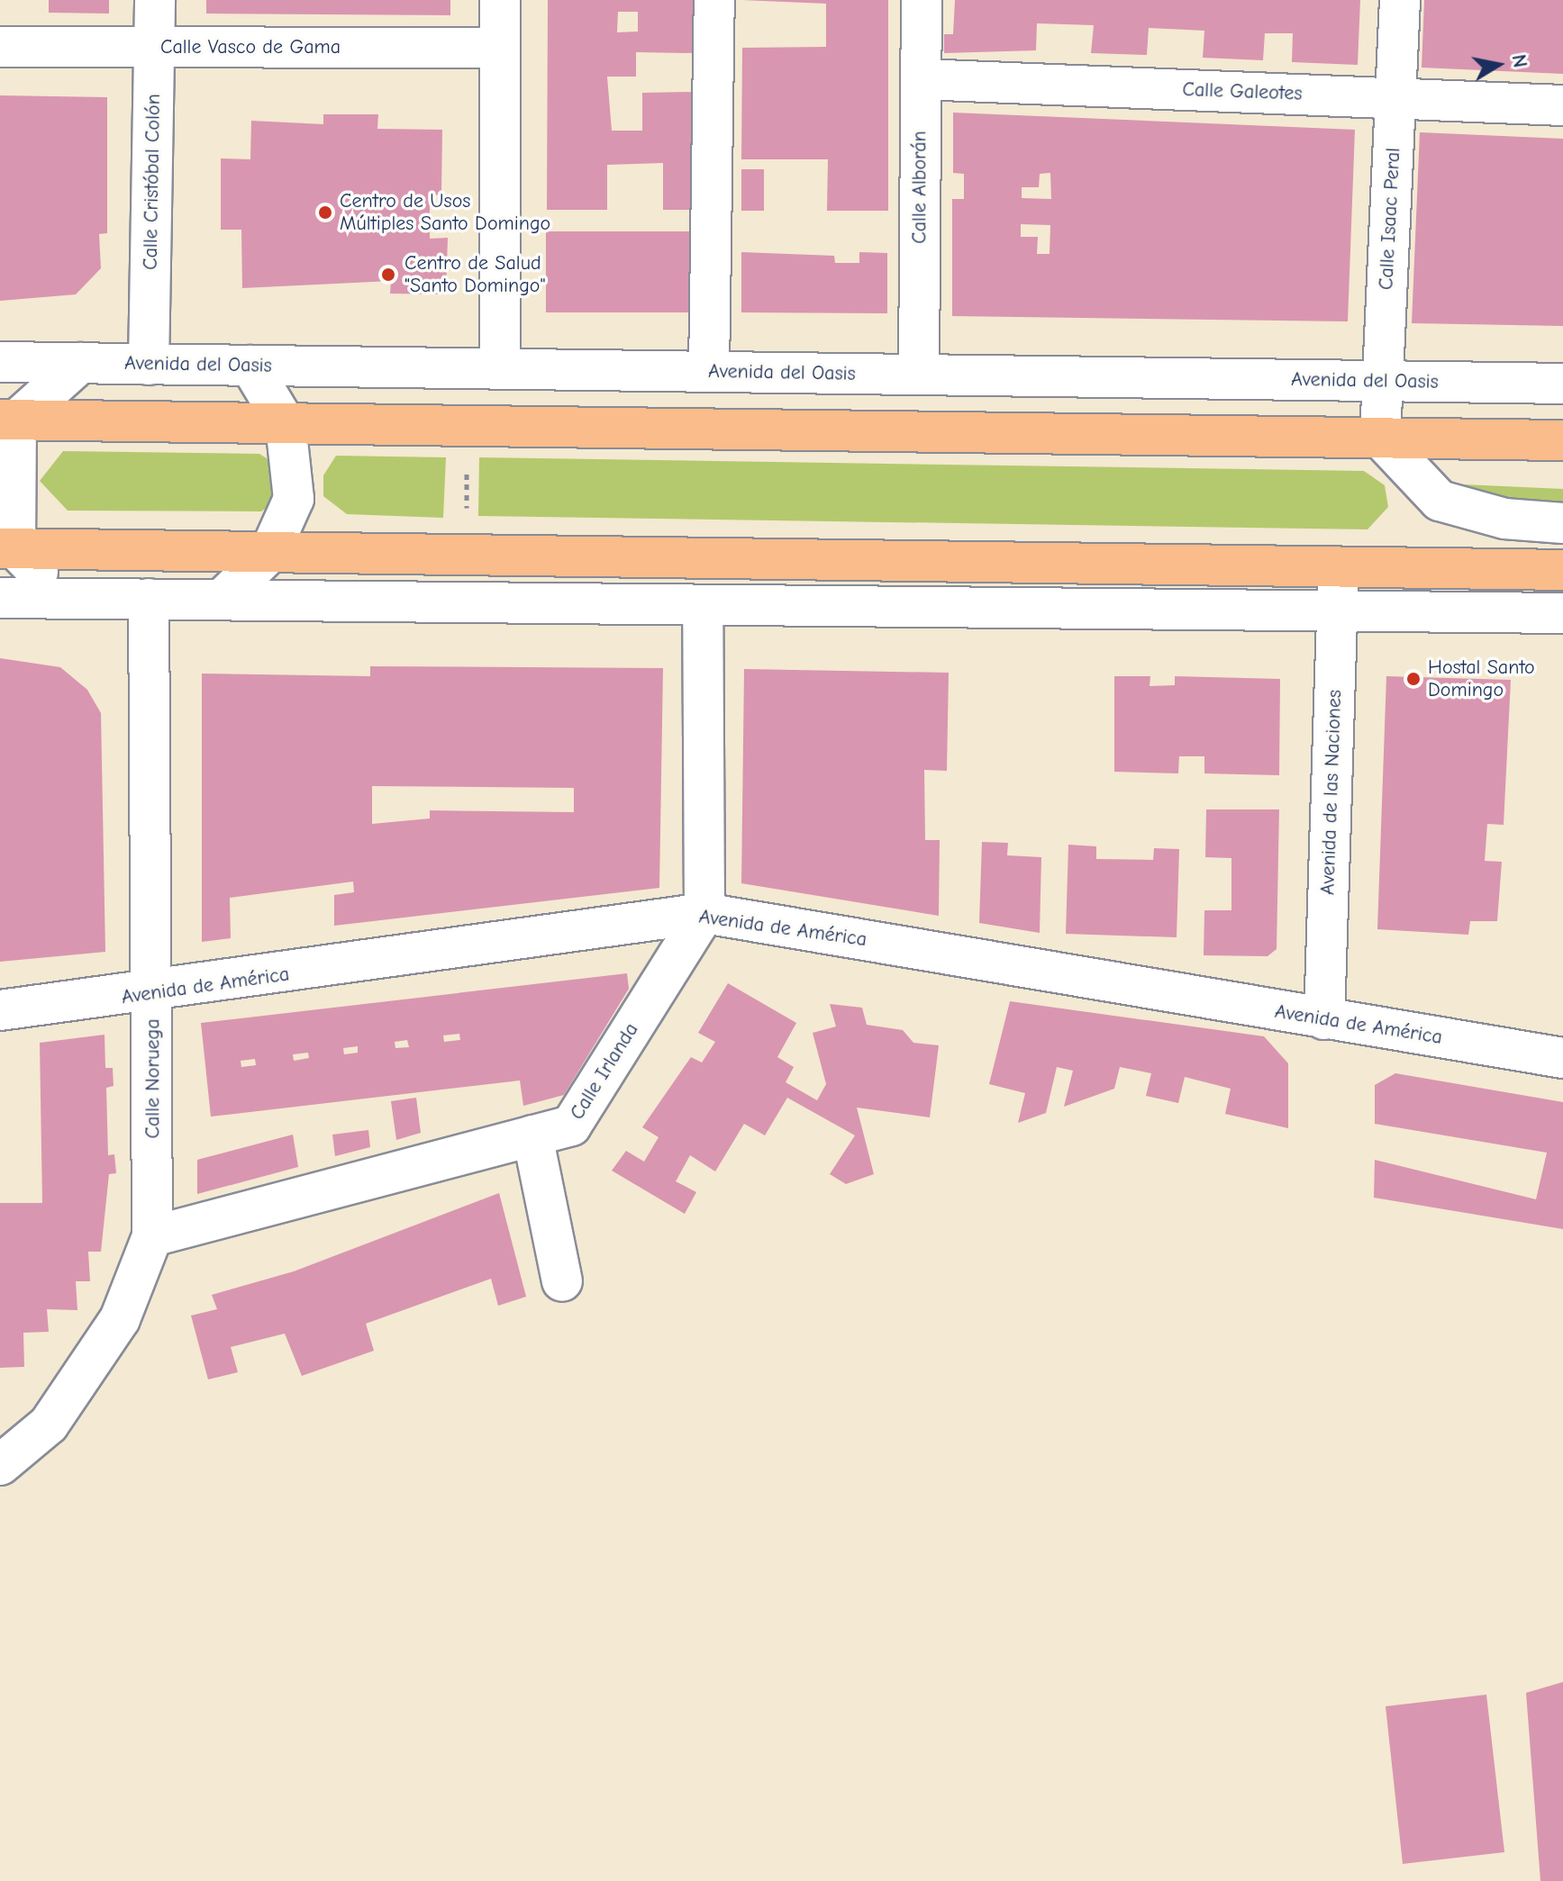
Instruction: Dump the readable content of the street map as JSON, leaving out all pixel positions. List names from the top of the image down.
{
  "streets": {
    "street": [
      "Calle Vasco de Gama",
      "Calle Galeotes",
      "Calle Cristóbal Colón",
      "Calle Alborán",
      "Calle Isaac Peral",
      "Avenida del Oasis",
      "Avenida de las Naciones",
      "Avenida de América",
      "Calle Irlanda",
      "Calle Noruega"
    ]
  },
  "crossings": [
    ["Calle Vasco de Gama", "Calle Cristóbal Colón"],
    ["Calle Galeotes", "Calle Alborán"],
    ["Calle Galeotes", "Calle Isaac Peral"],
    ["Calle Cristóbal Colón", "Avenida del Oasis"],
    ["Calle Alborán", "Avenida del Oasis"],
    ["Calle Isaac Peral", "Avenida del Oasis"],
    ["Avenida de las Naciones", "Avenida de América"],
    ["Avenida de América", "Calle Irlanda"],
    ["Avenida de América", "Calle Noruega"],
    ["Calle Irlanda", "Calle Noruega"]
  ],
  "places": ["Centro de Usos Múltiples Santo Domingo", "Centro de Salud \"Santo Domingo\"", "Hostal Santo Domingo"],
  "north": "right"
}
